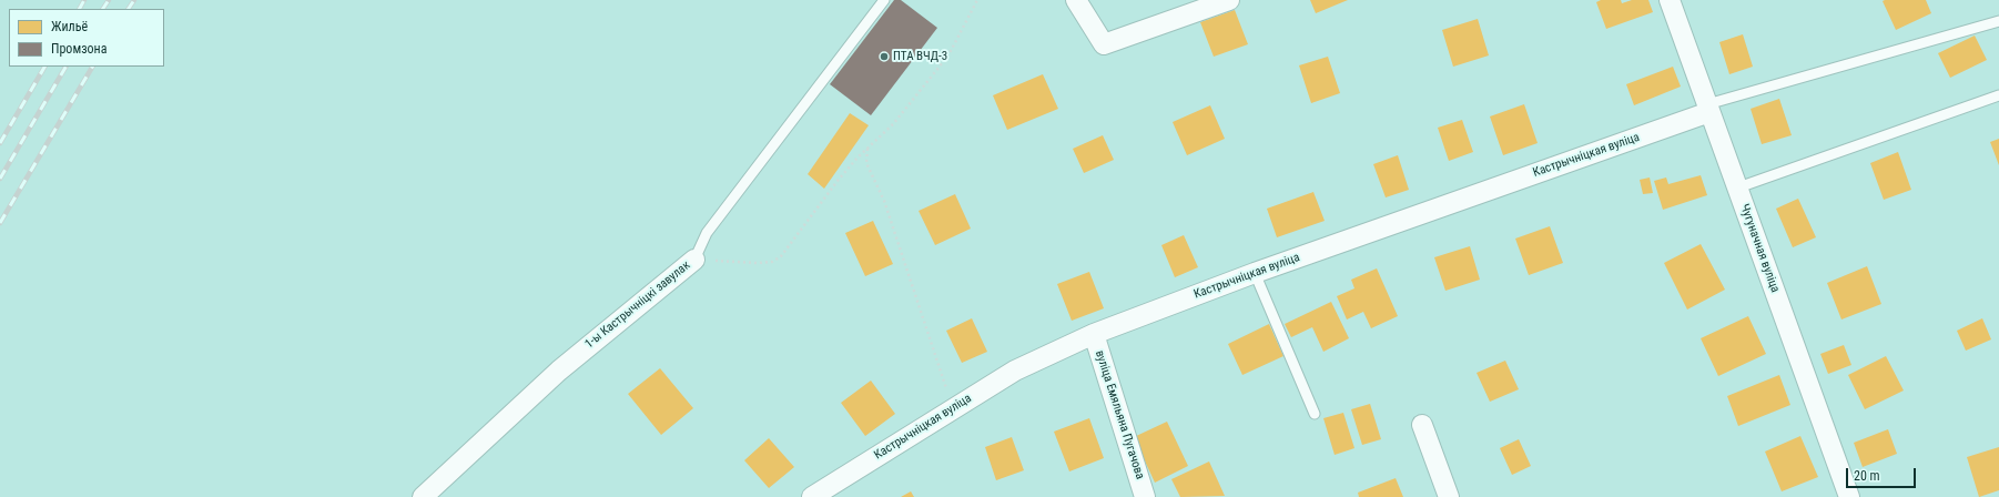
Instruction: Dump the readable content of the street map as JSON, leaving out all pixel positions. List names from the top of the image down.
{
  "streets": {
    "street": [
      "Кастрычніцкая вуліца",
      "Чугуначная вуліца",
      "1-ы Кастрычніцкі завулак",
      "вуліца Емяльяна Пугачова"
    ]
  },
  "crossings": [
    ["Кастрычніцкая вуліца", "Чугуначная вуліца"],
    ["Кастрычніцкая вуліца", "вуліца Емяльяна Пугачова"]
  ],
  "places": ["ПТА ВЧД-3"],
  "legend": ["Жильё", "Промзона"],
  "scale_bar": "20 m"
}
